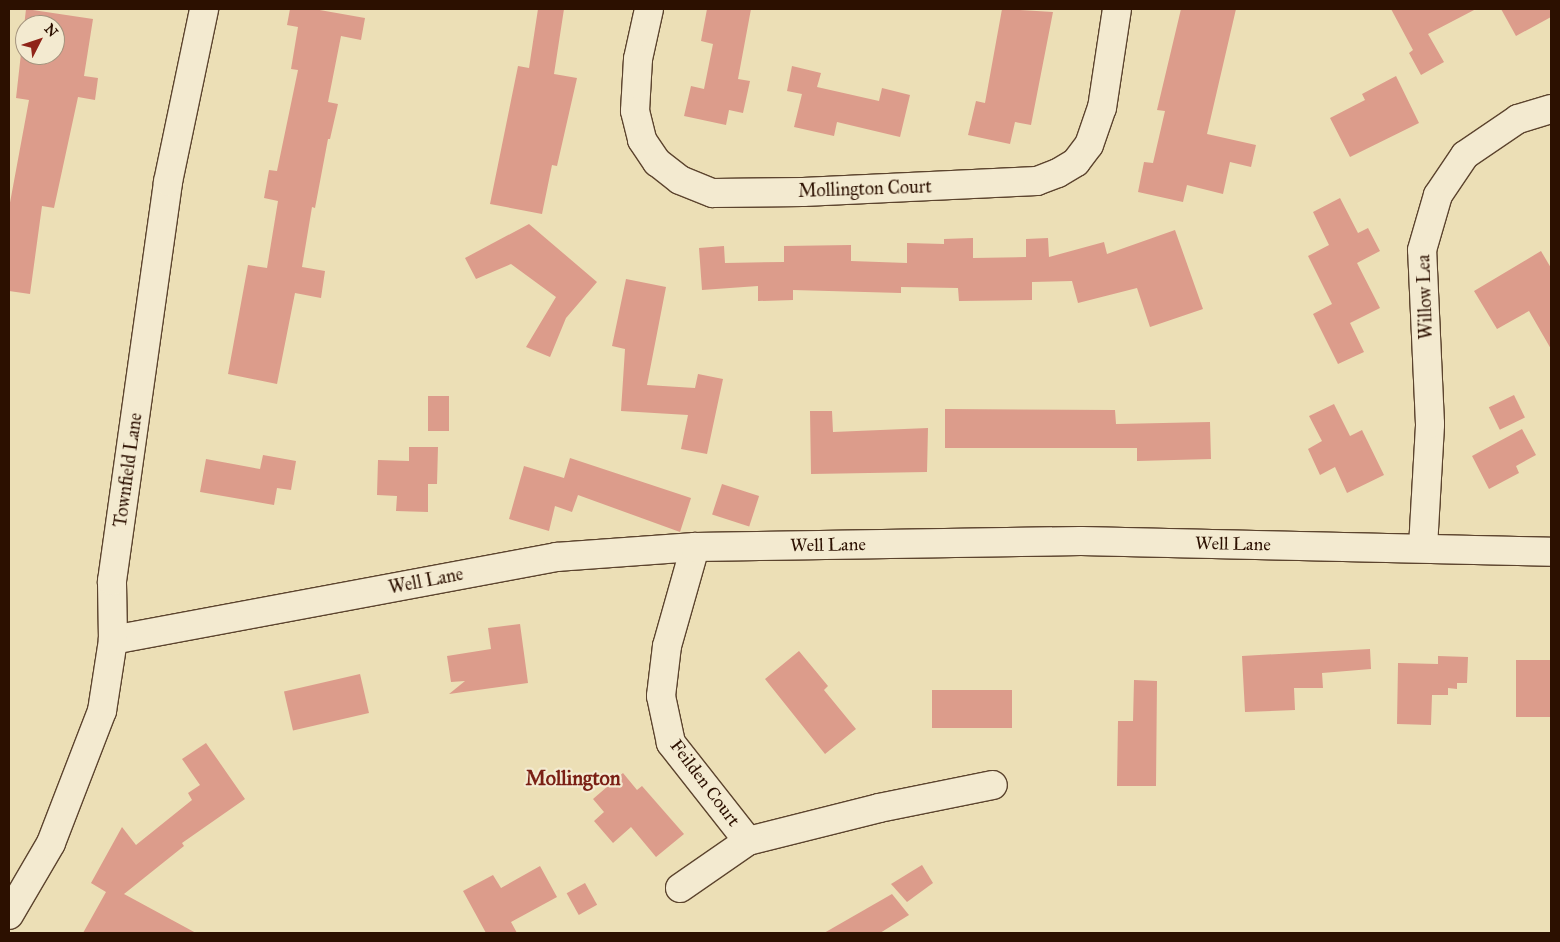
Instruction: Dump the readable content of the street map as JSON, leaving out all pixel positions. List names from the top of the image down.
{
  "streets": {
    "street": [
      "Mollington Court",
      "Willow Lea",
      "Townfield Lane",
      "Well Lane",
      "Feilden Court"
    ]
  },
  "crossings": [
    ["Willow Lea", "Well Lane"],
    ["Townfield Lane", "Well Lane"],
    ["Well Lane", "Feilden Court"]
  ],
  "districts": ["Mollington"],
  "north": "top right"
}
